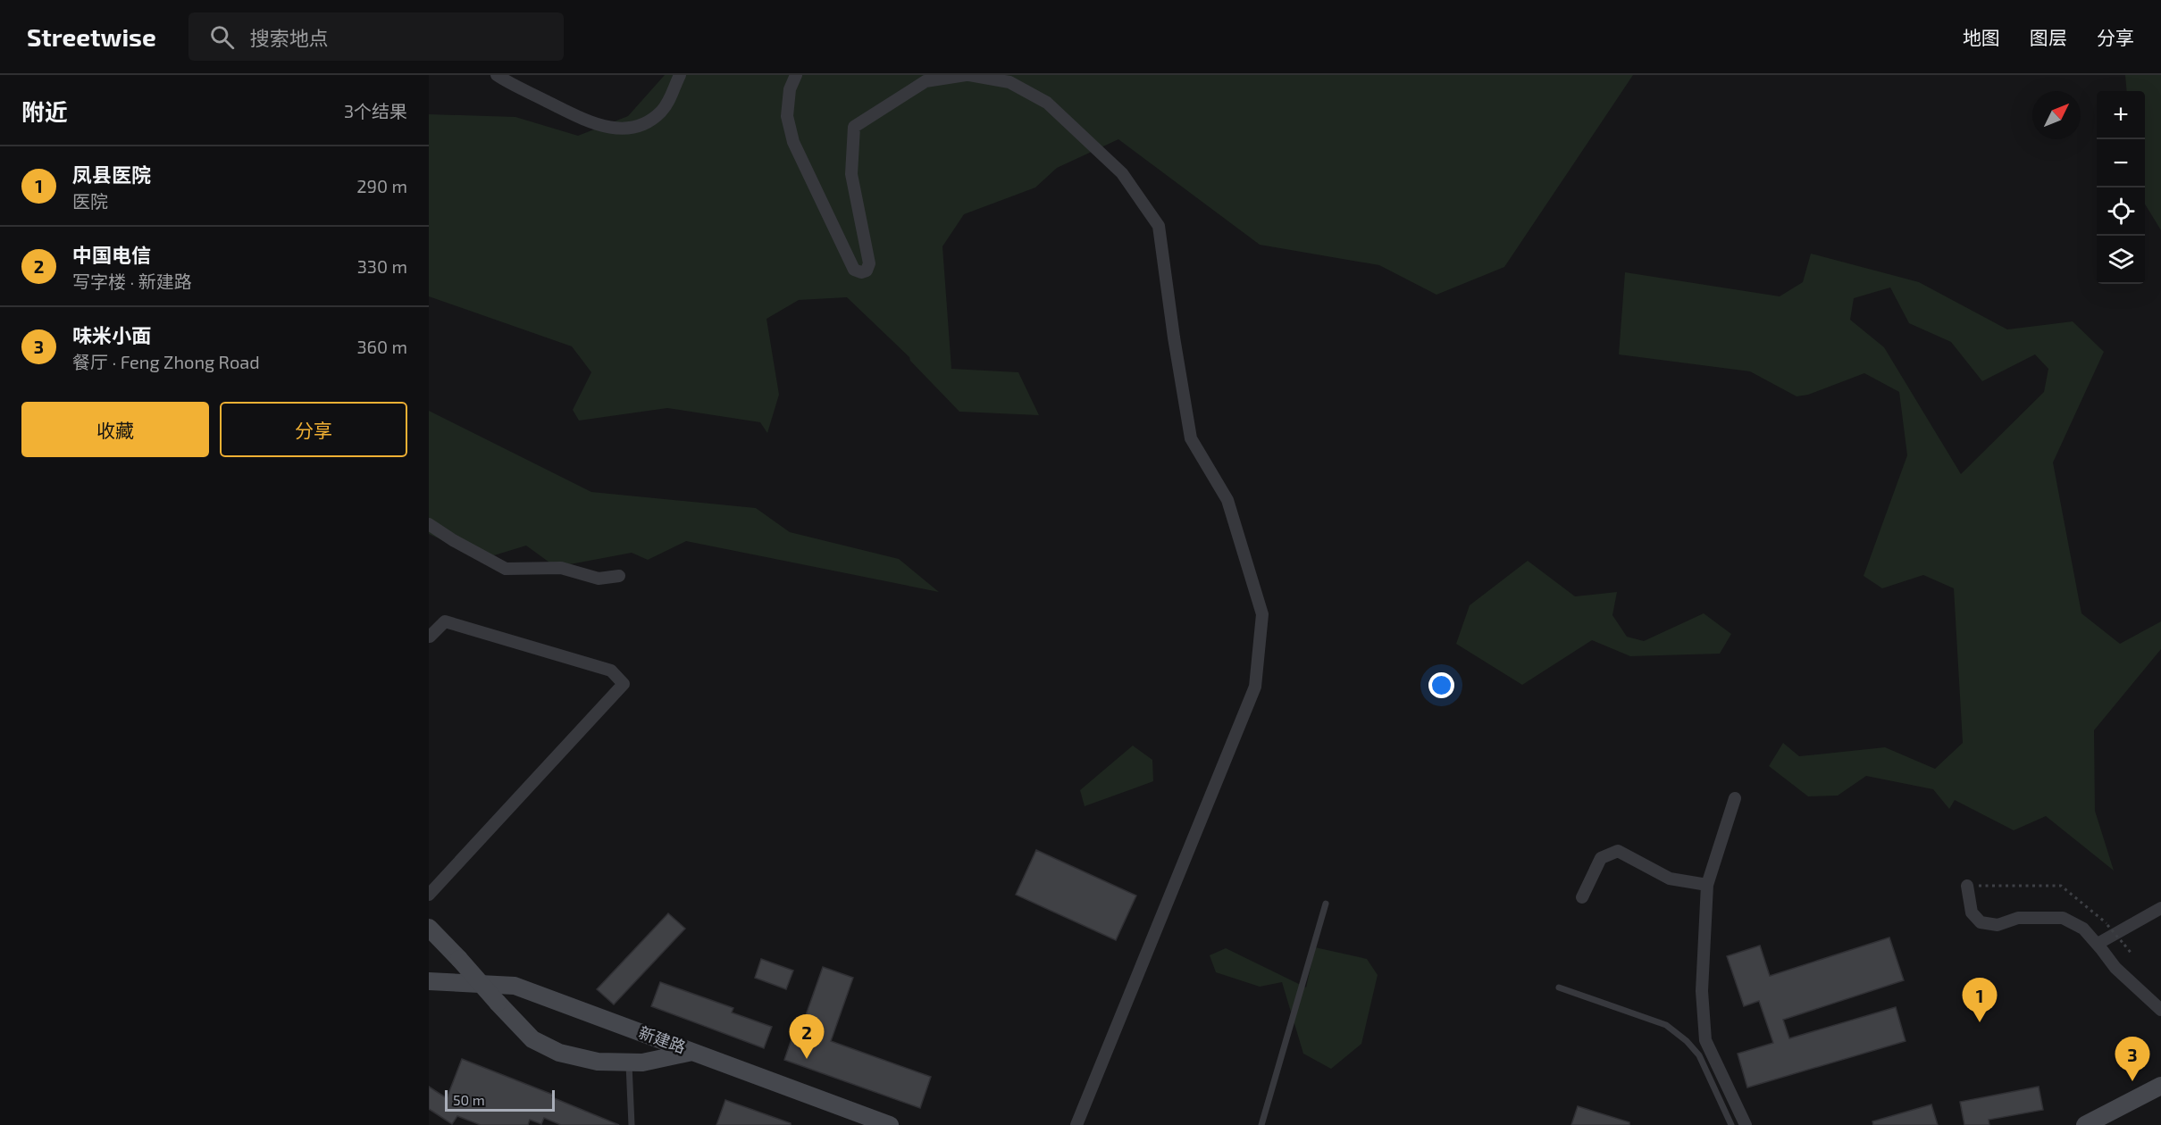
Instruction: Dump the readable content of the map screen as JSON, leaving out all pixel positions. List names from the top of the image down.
{
  "streets": {
    "main road": ["新建路"]
  },
  "scale_bar": "50 m",
  "north": "top right",
  "page": {
    "header": "Streetwise",
    "search": "搜索地点",
    "nav": ["地图", "图层", "分享"],
    "heading": ["附近", "3个结果"],
    "map_buttons": ["+", "−"],
    "list": [
      {
        "mark": "1",
        "name": "凤县医院",
        "note": "医院",
        "value": "290 m"
      },
      {
        "mark": "2",
        "name": "中国电信",
        "note": "写字楼 · 新建路",
        "value": "330 m"
      },
      {
        "mark": "3",
        "name": "味米小面",
        "note": "餐厅 · Feng Zhong Road",
        "value": "360 m"
      }
    ],
    "buttons": ["收藏", "分享"],
    "pins": ["1", "2", "3"],
    "scale": "50 m"
  }
}
